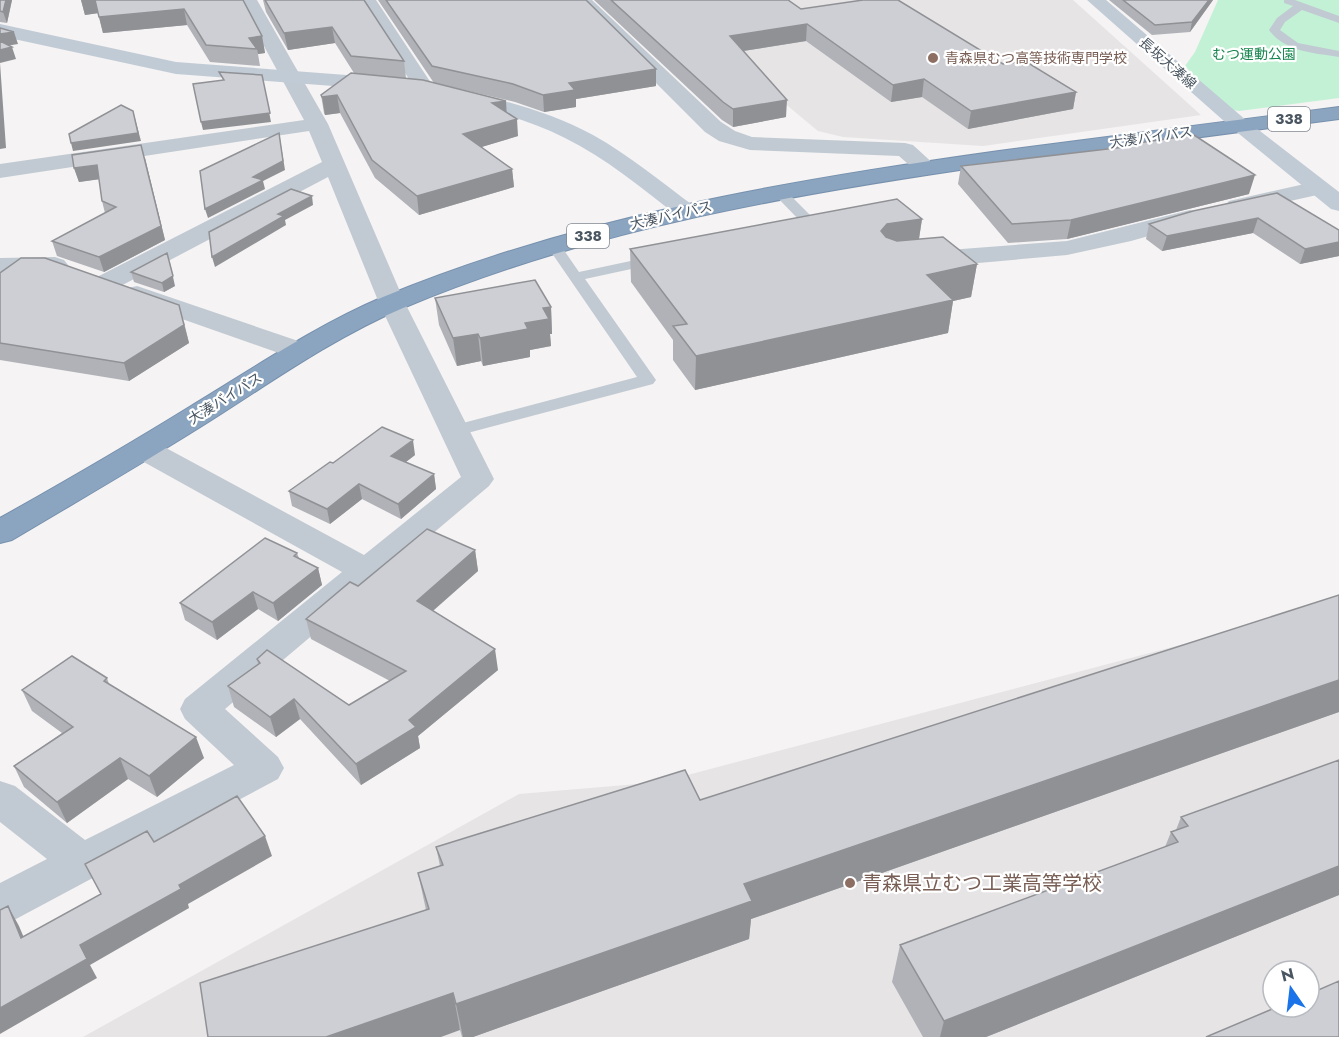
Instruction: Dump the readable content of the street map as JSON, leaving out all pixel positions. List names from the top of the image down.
{
  "streets": {
    "highway": ["338", "大湊バイパス"],
    "street": ["長坂大湊線"]
  },
  "crossings": [
    ["長坂大湊線", "大湊バイパス"]
  ],
  "parks": ["むつ運動公園"],
  "places": ["青森県むつ高等技術専門学校", "青森県立むつ工業高等学校"],
  "north": "top"
}
